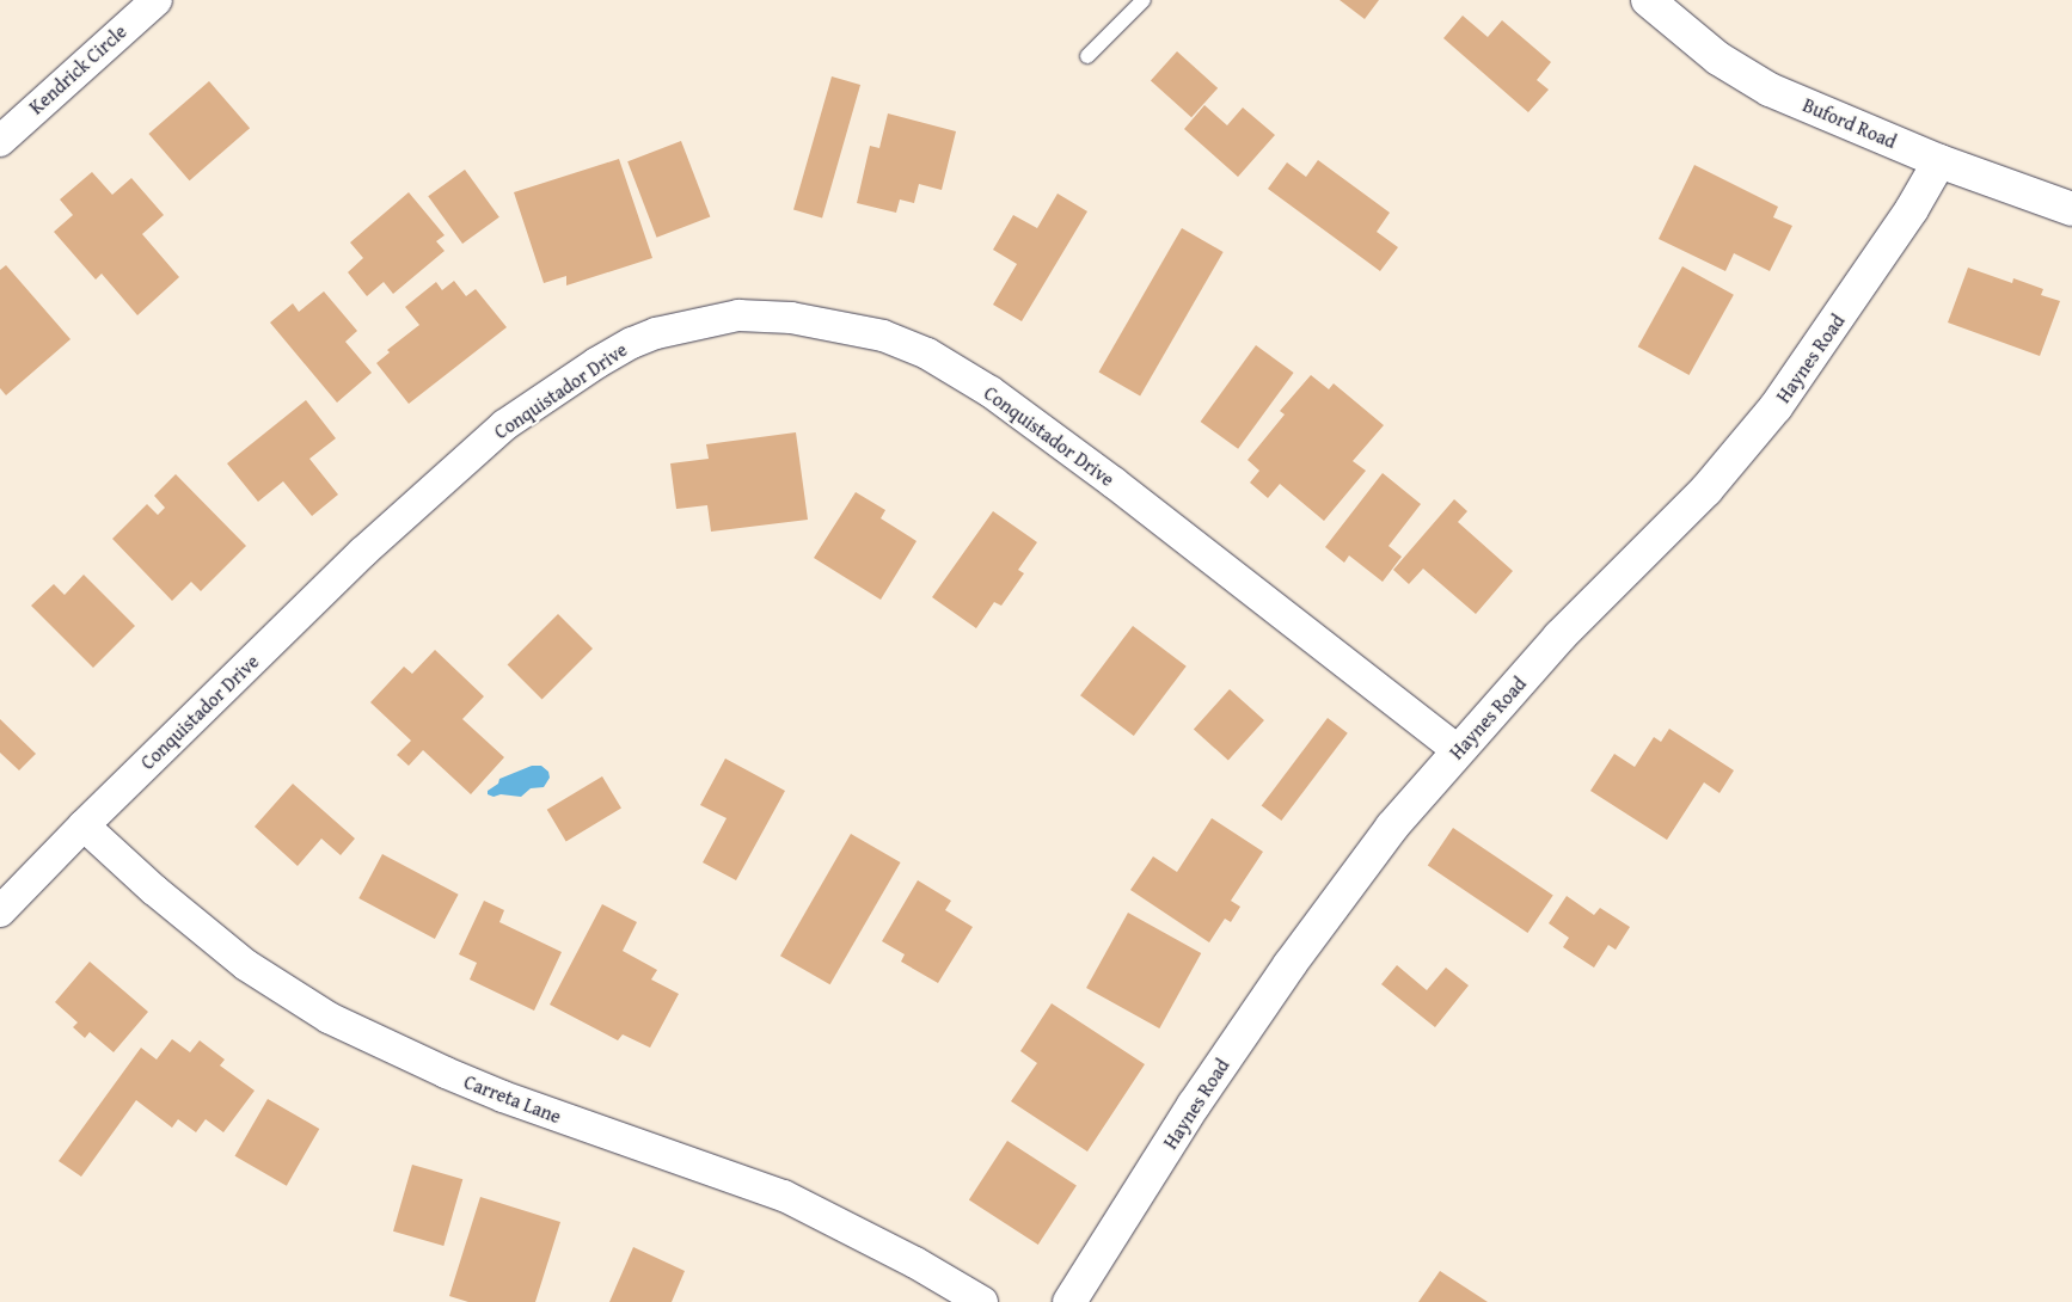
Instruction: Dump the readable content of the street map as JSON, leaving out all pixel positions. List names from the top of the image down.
{
  "streets": {
    "street": [
      "Kendrick Circle",
      "Buford Road",
      "Haynes Road",
      "Conquistador Drive",
      "Carreta Lane"
    ]
  },
  "crossings": [
    ["Buford Road", "Haynes Road"],
    ["Haynes Road", "Conquistador Drive"],
    ["Conquistador Drive", "Carreta Lane"]
  ]
}
